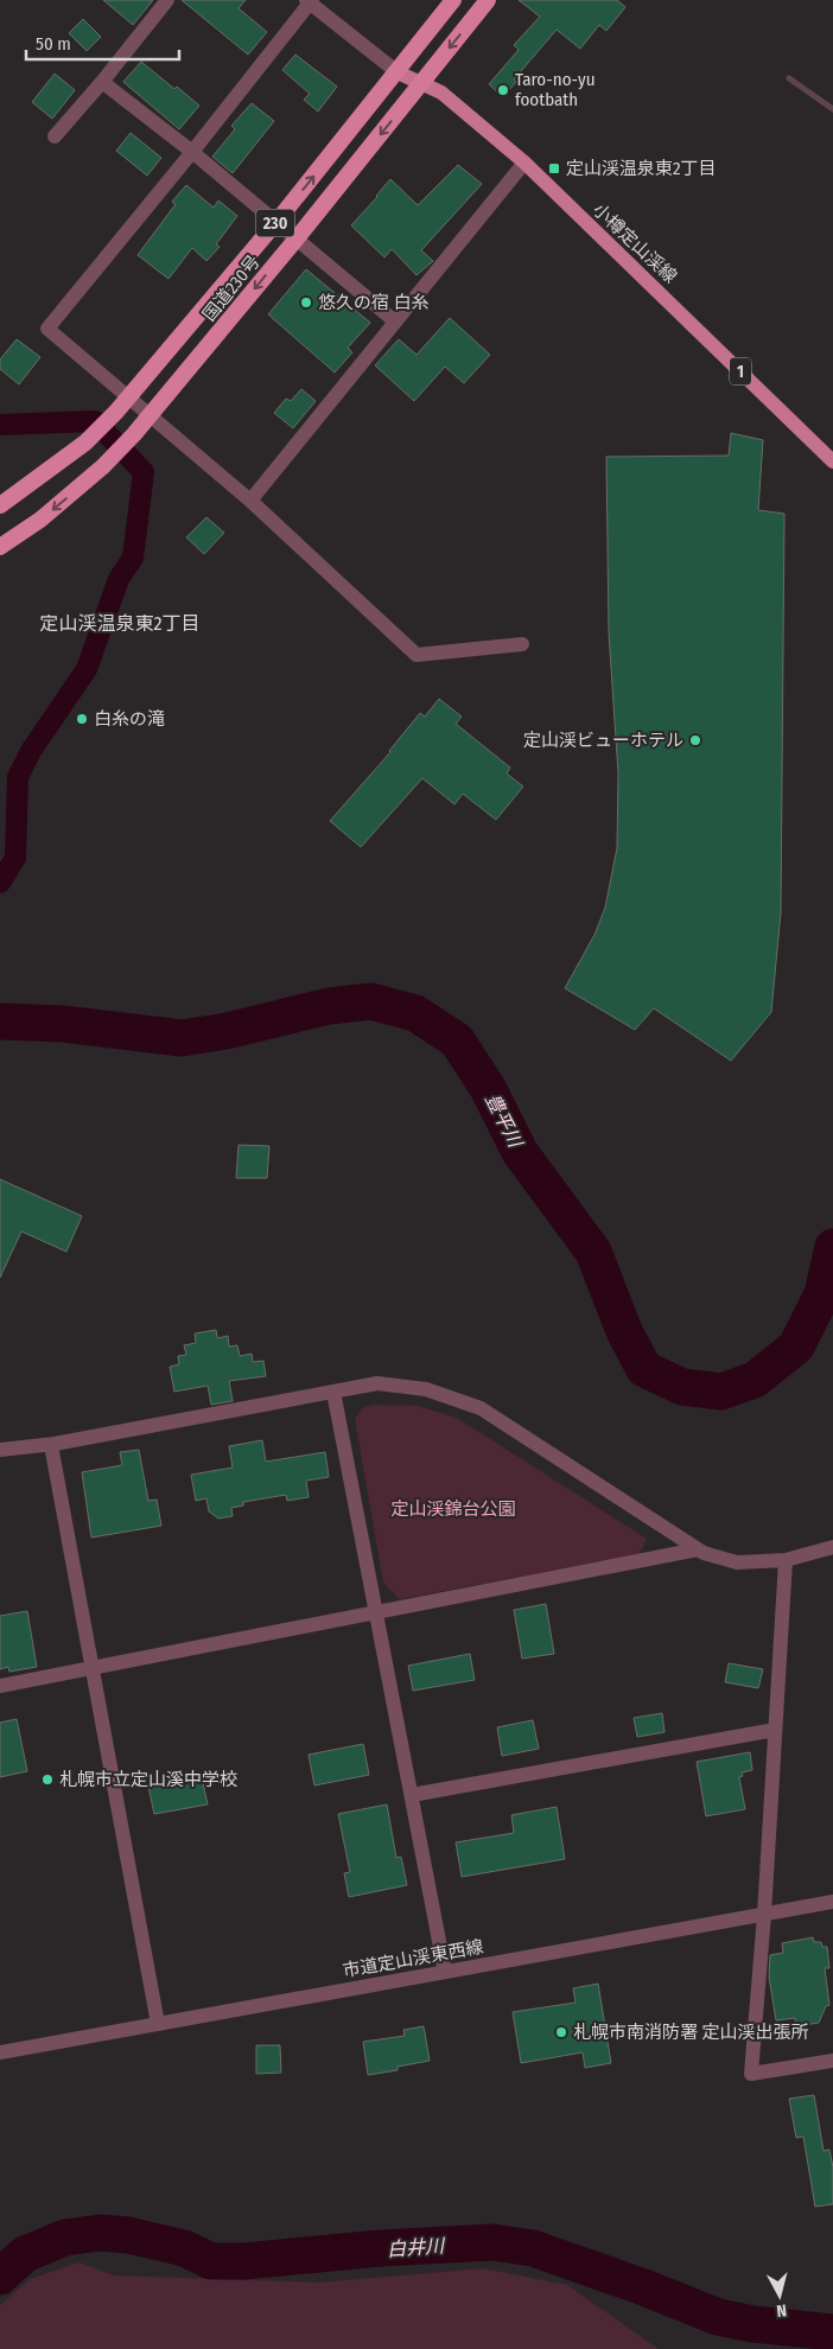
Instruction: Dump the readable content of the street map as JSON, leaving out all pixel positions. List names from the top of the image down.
{
  "streets": {
    "highway": ["230", "国道230号"],
    "main road": ["小樽定山渓線", "1"],
    "street": ["市道定山渓東西線"]
  },
  "crossings": [
    ["小樽定山渓線", "国道230号"]
  ],
  "districts": ["定山渓温泉東2丁目"],
  "water": ["豊平川", "白井川"],
  "parks": ["定山渓錦台公園"],
  "places": {
    "other": [
      "Taro-no-yu footbath",
      "悠久の宿 白糸",
      "白糸の滝",
      "定山渓ビューホテル",
      "札幌市立定山溪中学校",
      "札幌市南消防署 定山渓出張所"
    ],
    "transit": ["定山渓温泉東2丁目"]
  },
  "scale_bar": "50 m",
  "north": "bottom"
}
